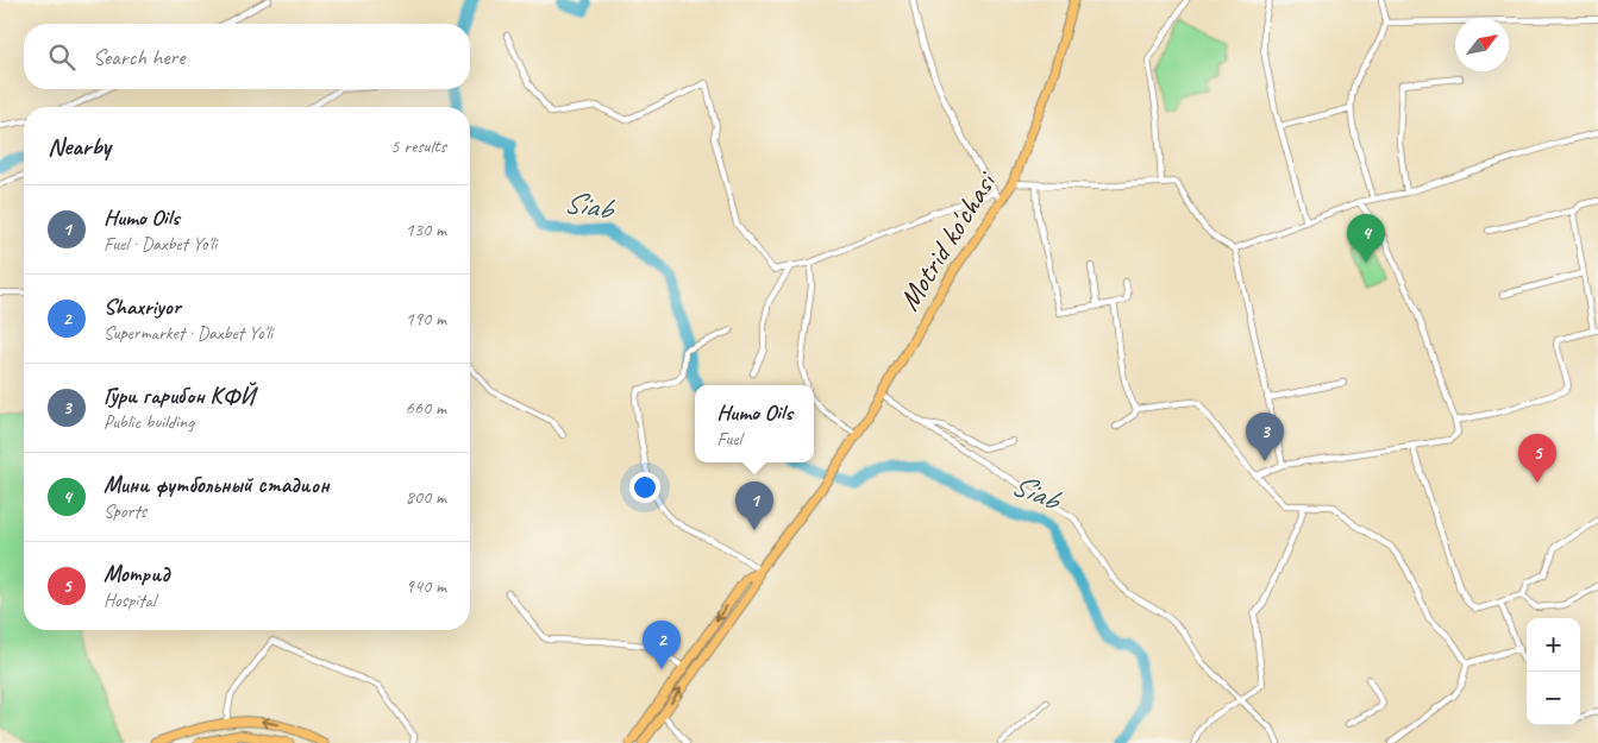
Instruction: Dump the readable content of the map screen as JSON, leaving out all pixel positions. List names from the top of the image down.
{
  "streets": {
    "main road": ["Motrid ko'chasi"]
  },
  "water": ["Siab"],
  "north": "top right",
  "page": {
    "search": "Search here",
    "heading": ["Nearby", "5 results"],
    "list": [
      {
        "mark": "1",
        "name": "Humo Oils",
        "note": "Fuel · Daxbet Yo'li",
        "value": "130 m"
      },
      {
        "mark": "2",
        "name": "Shaxriyor",
        "note": "Supermarket · Daxbet Yo'li",
        "value": "190 m"
      },
      {
        "mark": "3",
        "name": "Гури гарибон КФЙ",
        "note": "Public building",
        "value": "660 m"
      },
      {
        "mark": "4",
        "name": "Мини футбольный стадион",
        "note": "Sports",
        "value": "800 m"
      },
      {
        "mark": "5",
        "name": "Мотрид",
        "note": "Hospital",
        "value": "940 m"
      }
    ],
    "pins": [
      "4",
      "3",
      "5",
      "1",
      "2"
    ],
    "popup": ["Humo Oils", "Fuel"],
    "map_buttons": ["+", "−"]
  }
}
